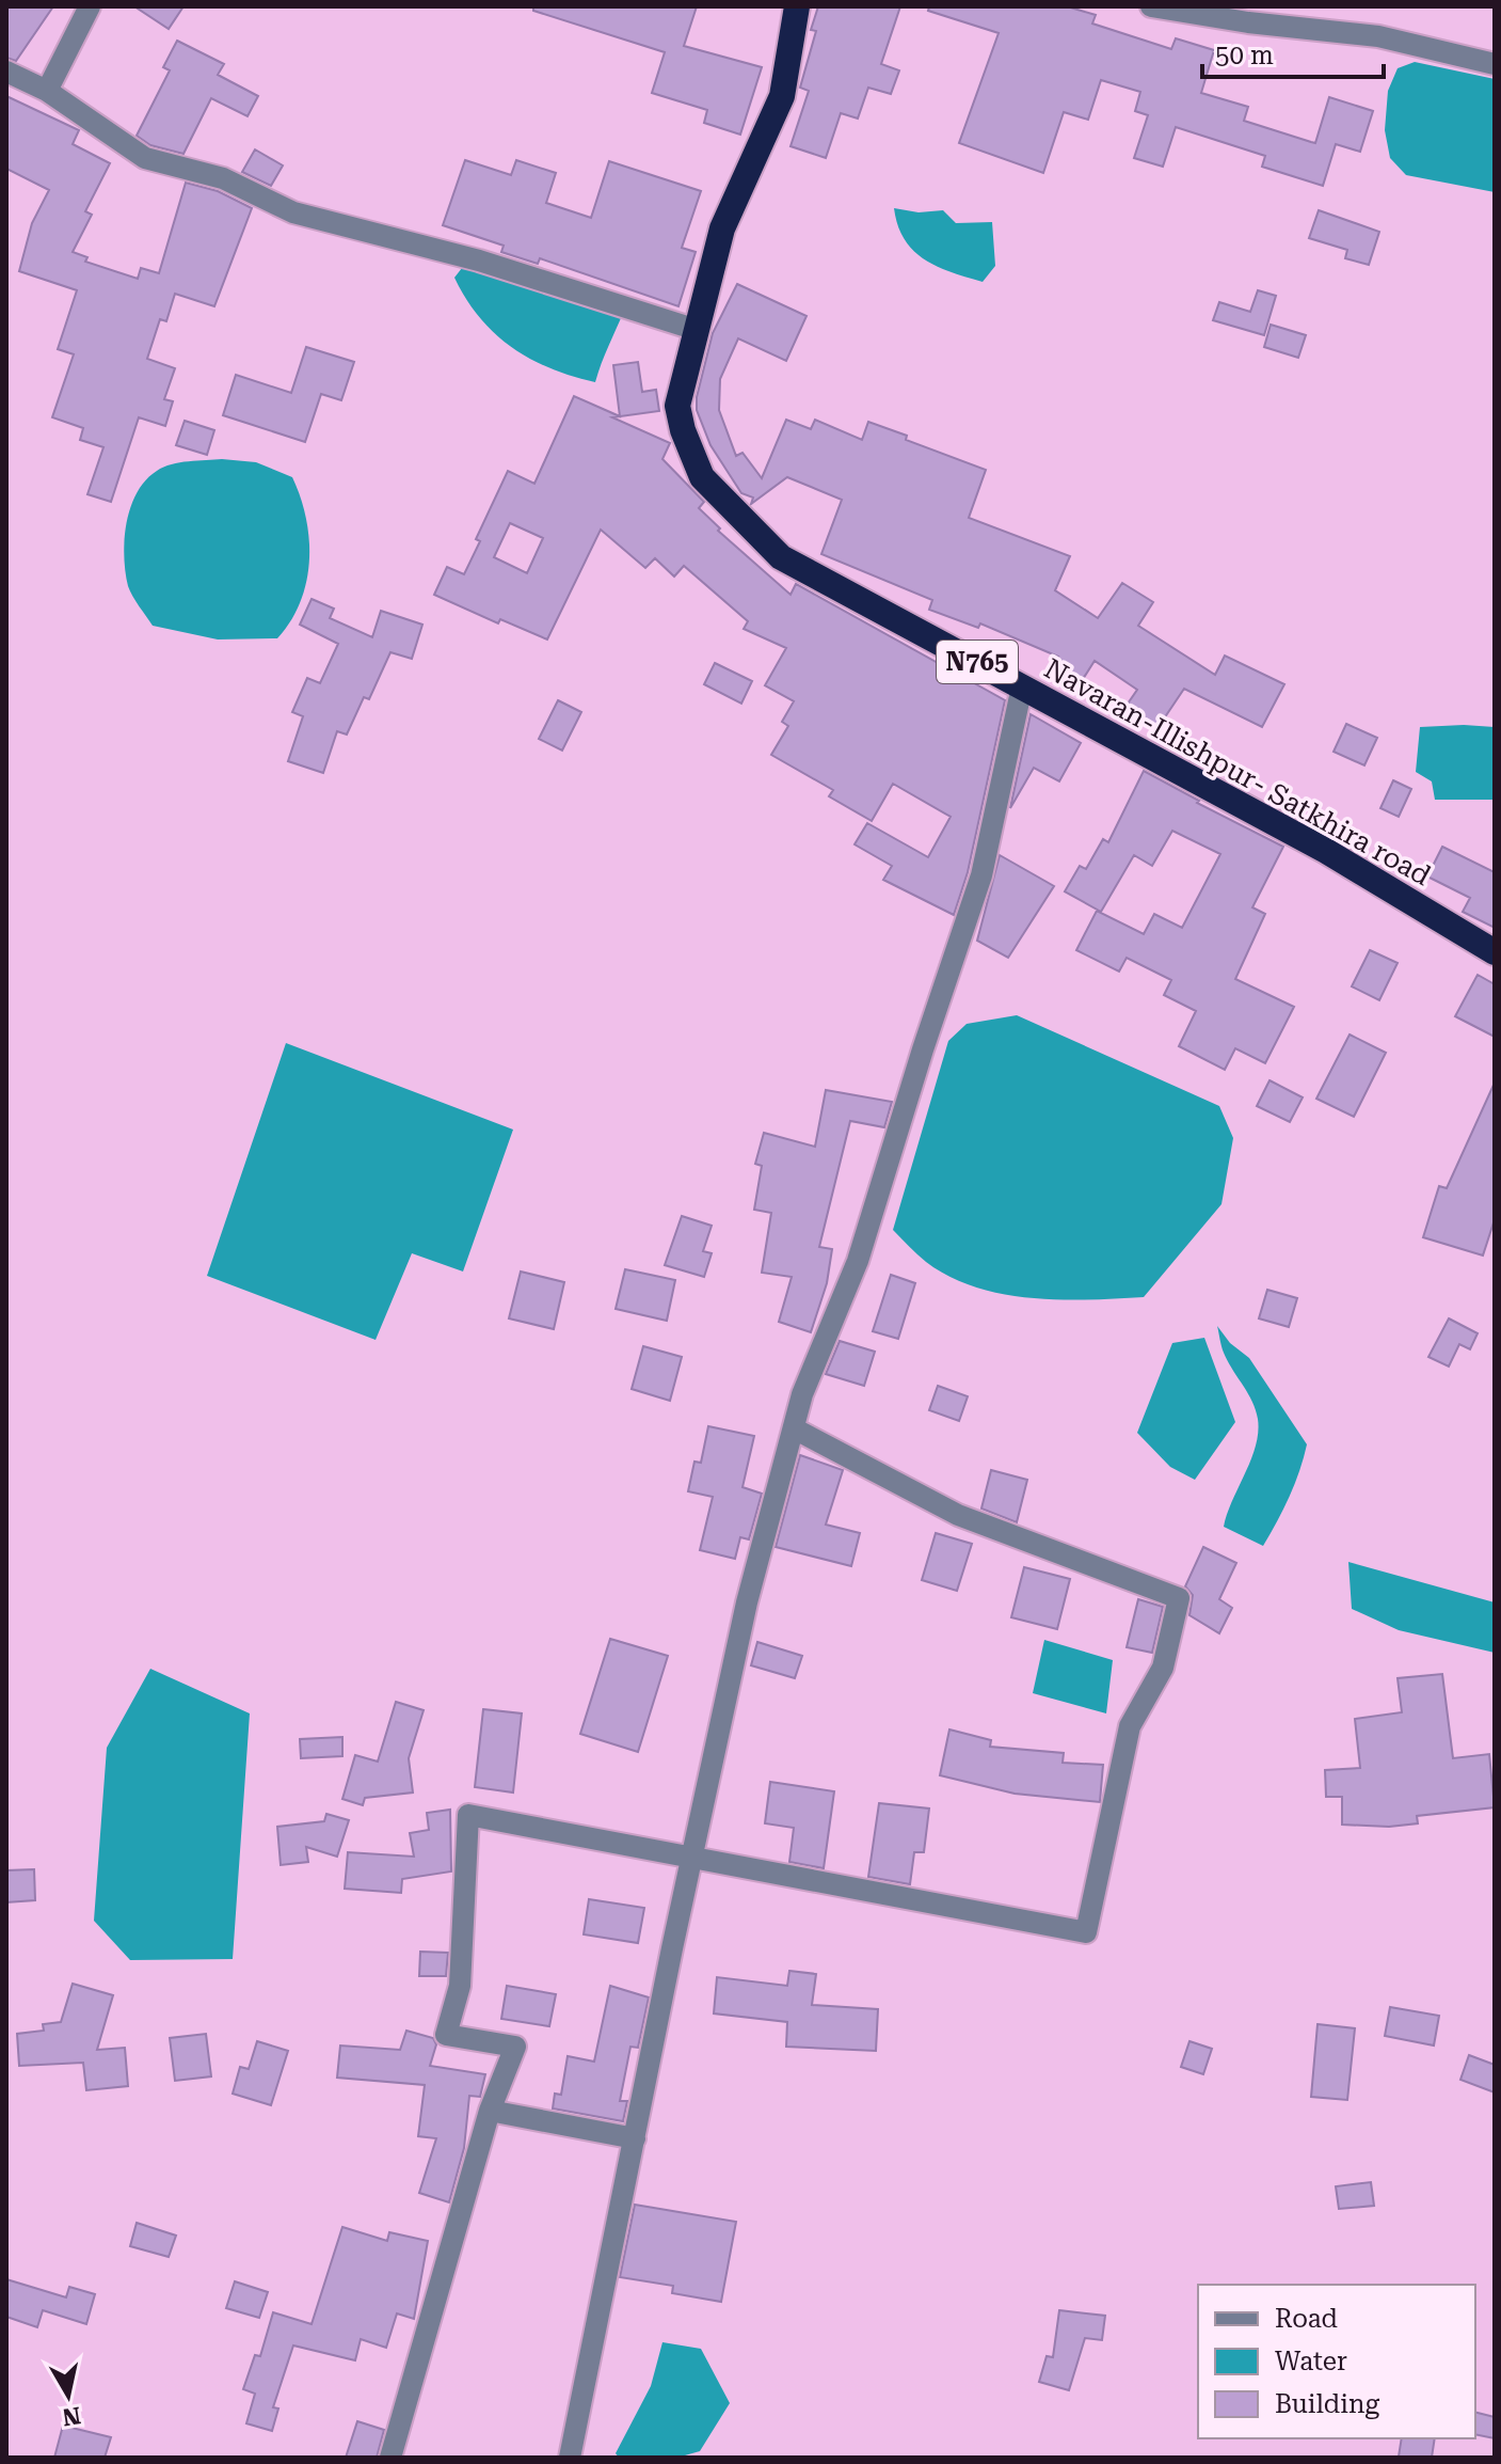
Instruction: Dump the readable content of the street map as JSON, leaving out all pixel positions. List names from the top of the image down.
{
  "streets": {
    "highway": ["N765", "Navaran-Illishpur- Satkhira road"]
  },
  "legend": ["Road", "Water", "Building"],
  "scale_bar": "50 m",
  "north": "bottom"
}
